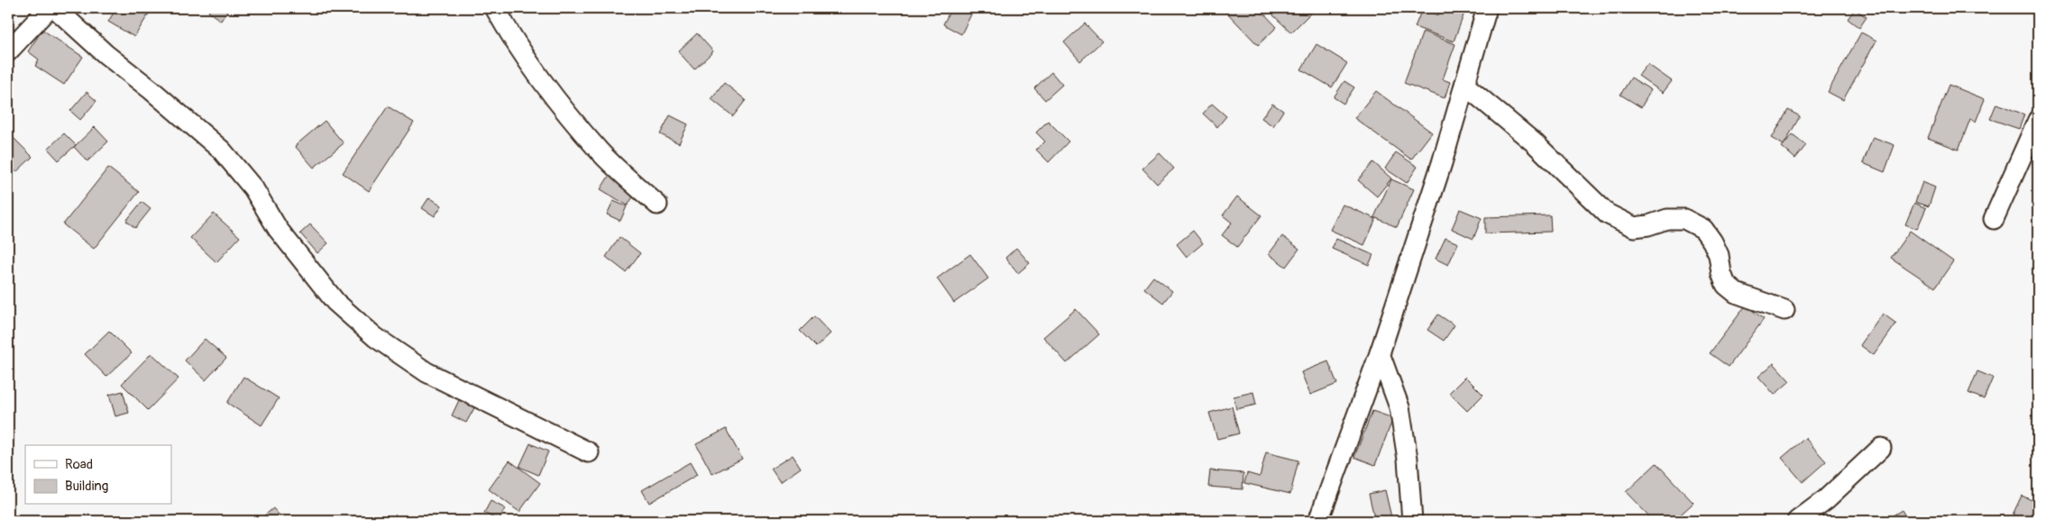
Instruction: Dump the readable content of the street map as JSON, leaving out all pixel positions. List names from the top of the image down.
{
  "legend": ["Road", "Building"]
}
